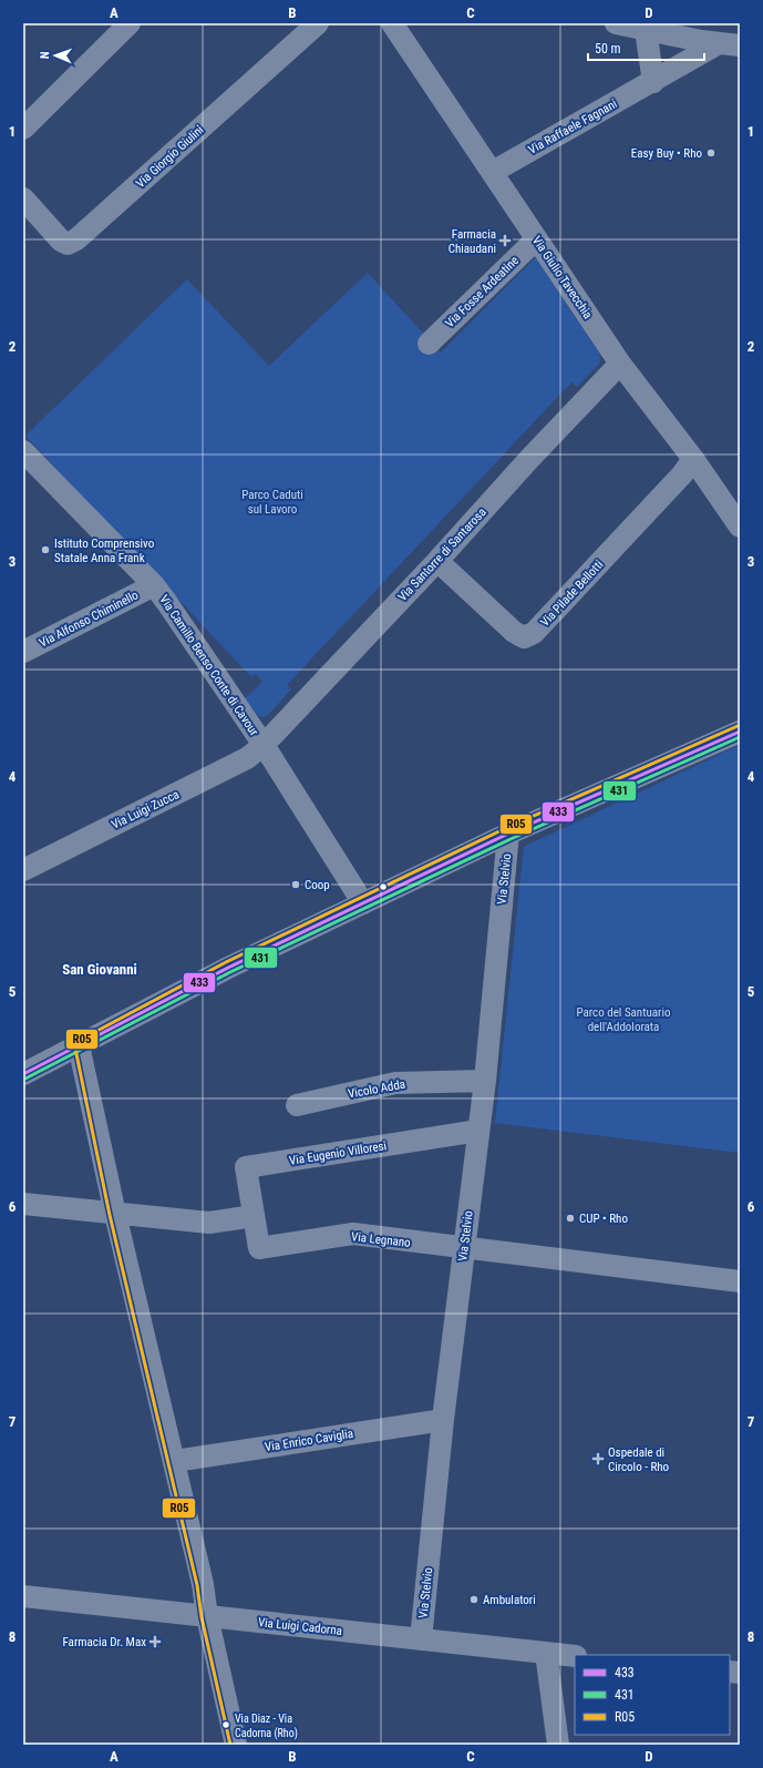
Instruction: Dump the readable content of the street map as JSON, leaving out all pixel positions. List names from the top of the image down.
{
  "streets": {
    "street": [
      "Via Raffaele Fagnani",
      "Via Giorgio Giulini",
      "Via Giulio Tavecchia",
      "Via Fosse Ardeatine",
      "Via Santorre di Santarosa",
      "Via Pilade Bellotti",
      "Via Alfonso Chiminello",
      "Via Camillo Benso Conte di Cavour",
      "Via Luigi Zucca",
      "Via Stelvio",
      "Vicolo Adda",
      "Via Eugenio Villoresi",
      "Via Legnano",
      "Via Enrico Caviglia",
      "Via Luigi Cadorna"
    ]
  },
  "crossings": [
    ["Via Raffaele Fagnani", "Via Giulio Tavecchia"],
    ["Via Giulio Tavecchia", "Via Fosse Ardeatine"],
    ["Via Giulio Tavecchia", "Via Santorre di Santarosa"],
    ["Via Giulio Tavecchia", "Via Pilade Bellotti"],
    ["Via Santorre di Santarosa", "Via Pilade Bellotti"],
    ["Via Santorre di Santarosa", "Via Camillo Benso Conte di Cavour"],
    ["Via Santorre di Santarosa", "Via Luigi Zucca"],
    ["Via Alfonso Chiminello", "Via Camillo Benso Conte di Cavour"],
    ["Via Camillo Benso Conte di Cavour", "Via Luigi Zucca"],
    ["Via Stelvio", "Vicolo Adda"],
    ["Via Stelvio", "Via Eugenio Villoresi"],
    ["Via Stelvio", "Via Legnano"],
    ["Via Stelvio", "Via Enrico Caviglia"],
    ["Via Stelvio", "Via Luigi Cadorna"],
    ["Via Eugenio Villoresi", "Via Legnano"]
  ],
  "districts": ["San Giovanni"],
  "parks": ["Parco Caduti sul Lavoro", "Parco del Santuario dell'Addolorata"],
  "places": {
    "other": [
      "Easy Buy • Rho",
      "Istituto Comprensivo Statale Anna Frank",
      "Coop",
      "CUP • Rho",
      "Ambulatori",
      "Via Diaz - Via Cadorna (Rho)"
    ],
    "health": ["Farmacia Chiaudani", "Ospedale di Circolo - Rho", "Farmacia Dr. Max"]
  },
  "lines": ["transit line R05", "transit line 433", "transit line 431"],
  "legend": ["433", "431", "R05"],
  "scale_bar": "50 m",
  "north": "left",
  "grid": {
    "columns": [
      "A",
      "B",
      "C",
      "D"
    ],
    "rows": [
      "1",
      "2",
      "3",
      "4",
      "5",
      "6",
      "7",
      "8"
    ]
  }
}
